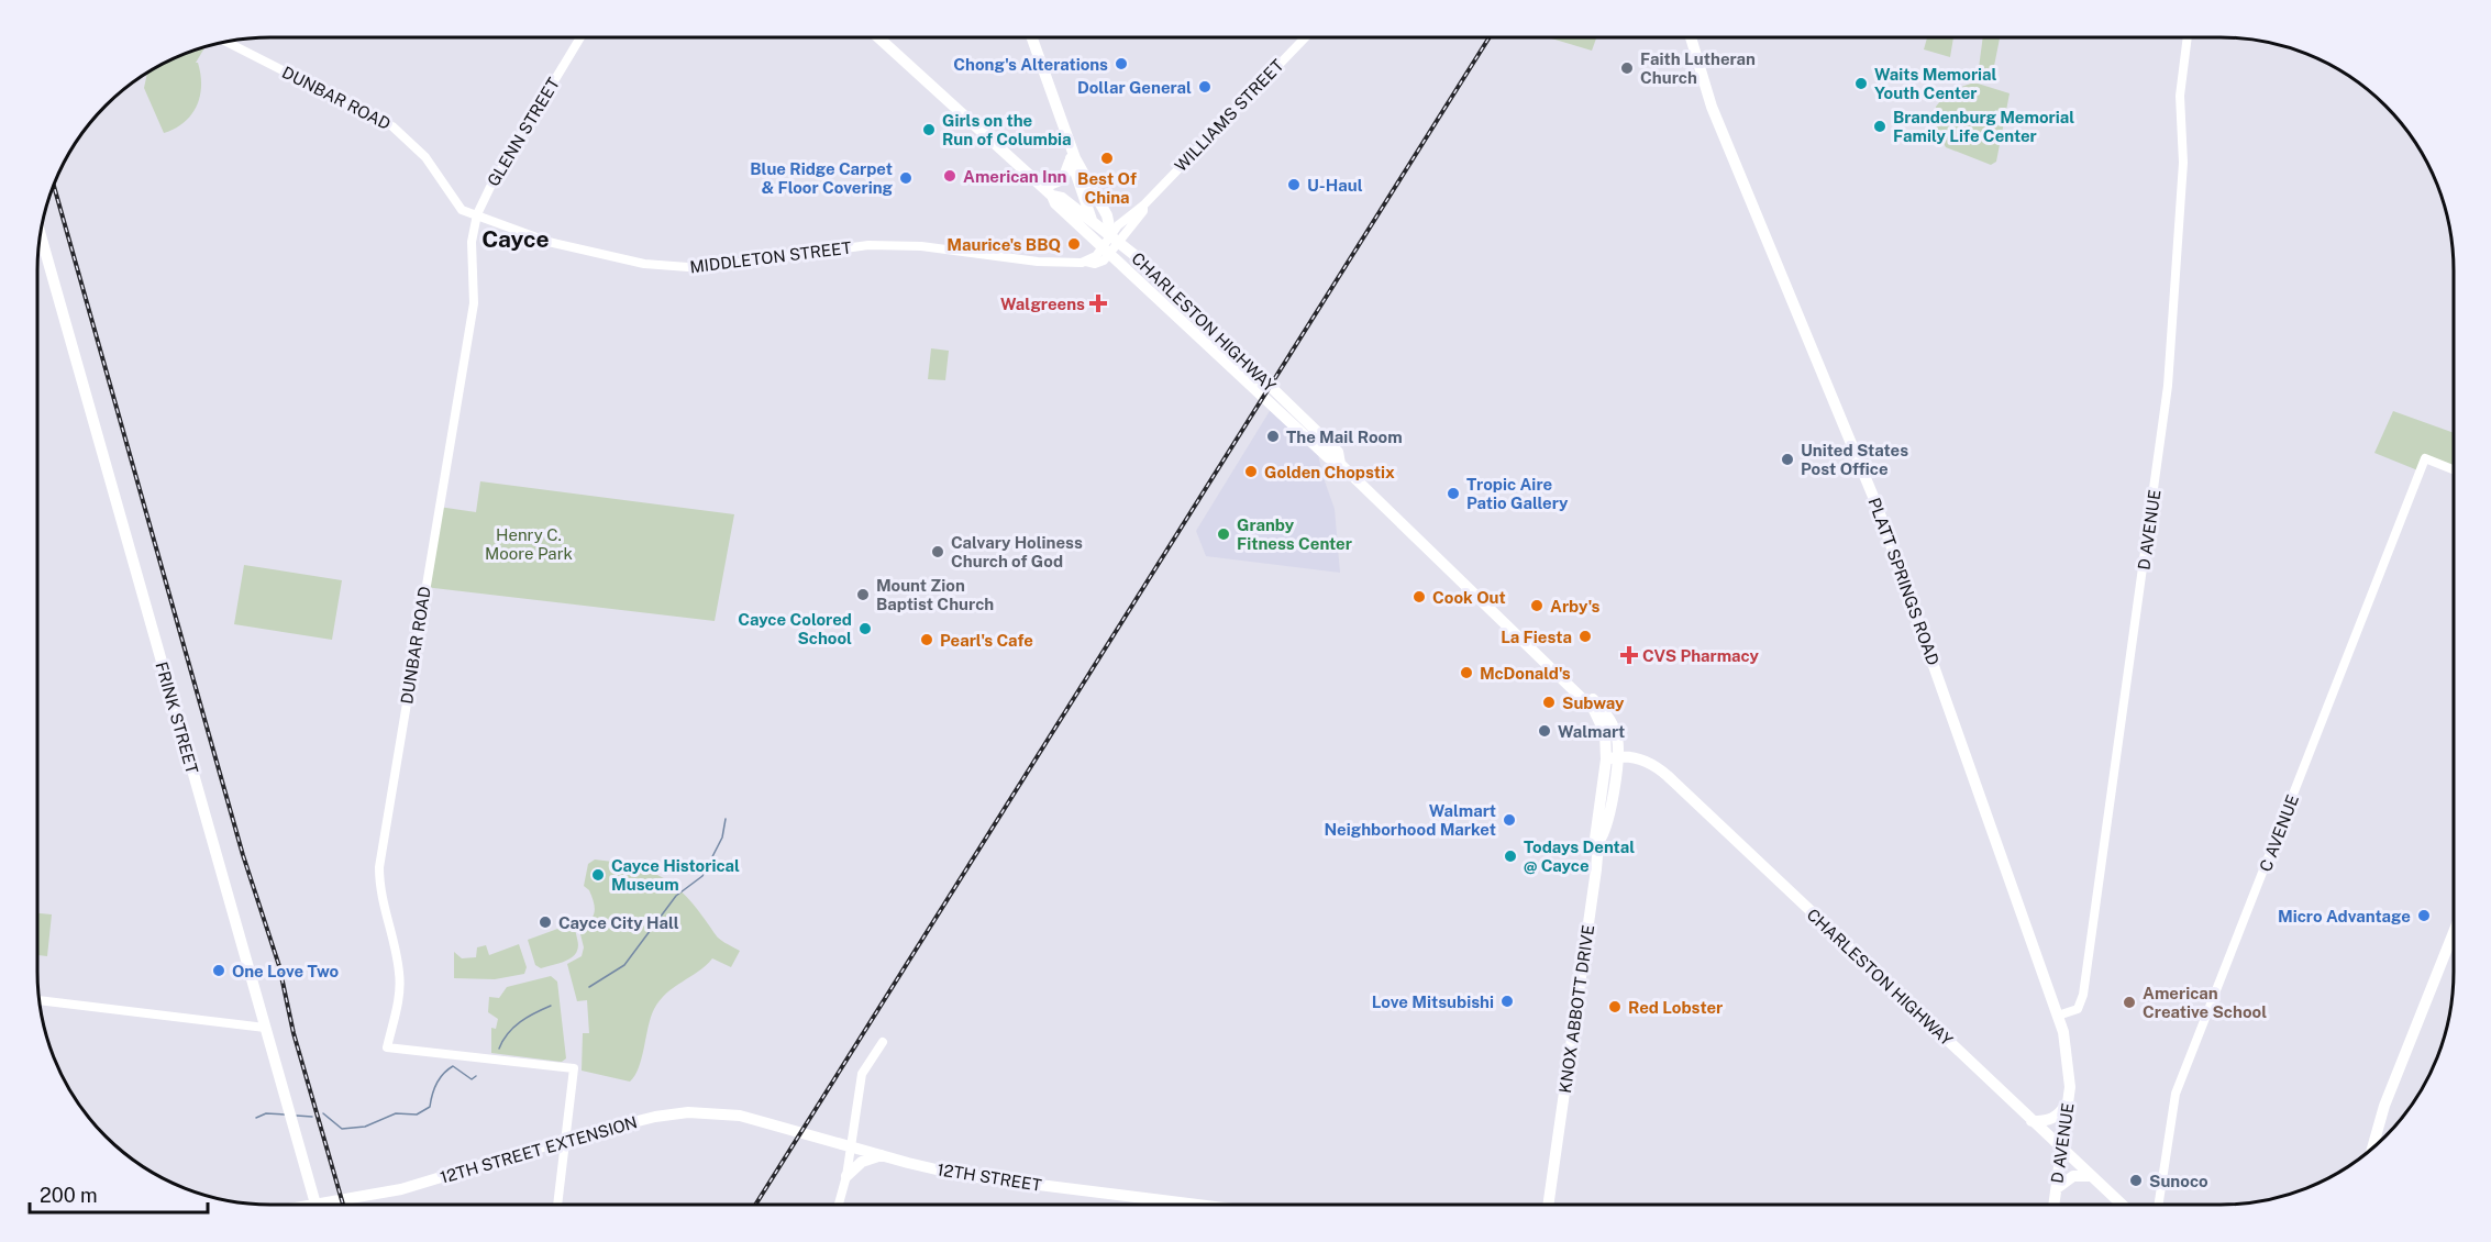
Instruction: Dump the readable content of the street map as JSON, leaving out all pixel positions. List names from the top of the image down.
{
  "streets": {
    "main road": [
      "CHARLESTON HIGHWAY",
      "D AVENUE",
      "PLATT SPRINGS ROAD",
      "FRINK STREET",
      "KNOX ABBOTT DRIVE",
      "12TH STREET EXTENSION",
      "12TH STREET"
    ],
    "street": [
      "DUNBAR ROAD",
      "WILLIAMS STREET",
      "GLENN STREET",
      "MIDDLETON STREET",
      "C AVENUE"
    ]
  },
  "crossings": [
    ["DUNBAR ROAD", "GLENN STREET"],
    ["DUNBAR ROAD", "MIDDLETON STREET"],
    ["DUNBAR ROAD", "12TH STREET EXTENSION"],
    ["WILLIAMS STREET", "MIDDLETON STREET"],
    ["WILLIAMS STREET", "CHARLESTON HIGHWAY"],
    ["GLENN STREET", "MIDDLETON STREET"],
    ["MIDDLETON STREET", "CHARLESTON HIGHWAY"],
    ["CHARLESTON HIGHWAY", "D AVENUE"],
    ["CHARLESTON HIGHWAY", "KNOX ABBOTT DRIVE"],
    ["D AVENUE", "PLATT SPRINGS ROAD"],
    ["12TH STREET EXTENSION", "12TH STREET"]
  ],
  "districts": ["Cayce"],
  "parks": ["Henry C. Moore Park"],
  "places": {
    "other": [
      "Chong's Alterations",
      "Faith Lutheran Church",
      "Waits Memorial Youth Center",
      "Dollar General",
      "Brandenburg Memorial Family Life Center",
      "Girls on the Run of Columbia",
      "Best Of China",
      "American Inn",
      "Blue Ridge Carpet & Floor Covering",
      "U-Haul",
      "Maurice's BBQ",
      "The Mail Room",
      "United States Post Office",
      "Golden Chopstix",
      "Tropic Aire Patio Gallery",
      "Granby Fitness Center",
      "Calvary Holiness Church of God",
      "Mount Zion Baptist Church",
      "Cook Out",
      "Arby's",
      "Cayce Colored School",
      "La Fiesta",
      "Pearl's Cafe",
      "McDonald's",
      "Subway",
      "Walmart",
      "Walmart Neighborhood Market",
      "Todays Dental @ Cayce",
      "Cayce Historical Museum",
      "Micro Advantage",
      "Cayce City Hall",
      "One Love Two",
      "Love Mitsubishi",
      "American Creative School",
      "Red Lobster",
      "Sunoco"
    ],
    "health": ["Walgreens", "CVS Pharmacy"]
  },
  "scale_bar": "200 m"
}
